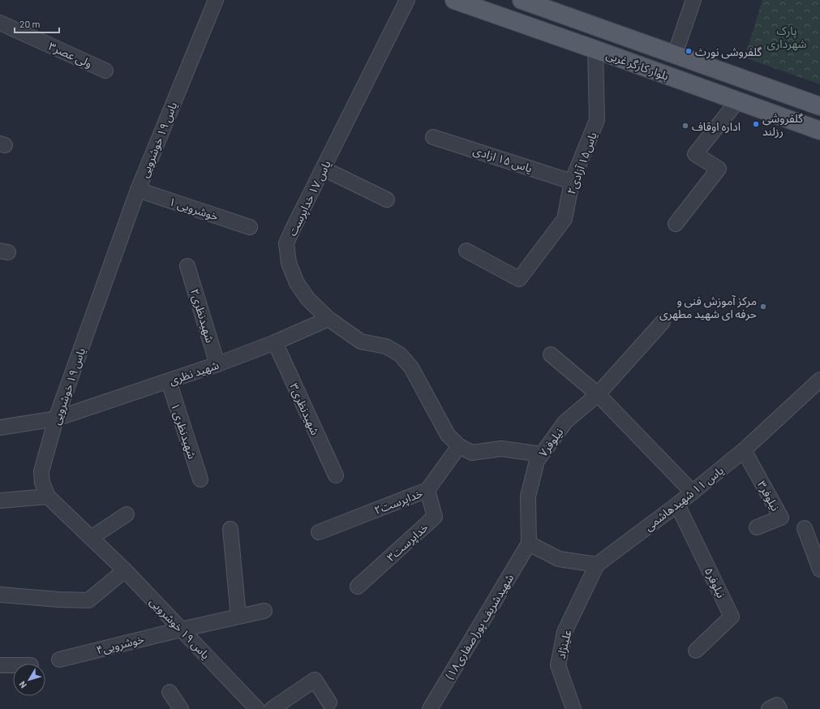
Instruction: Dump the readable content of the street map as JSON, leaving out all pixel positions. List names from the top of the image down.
{
  "streets": {
    "main road": ["بلوار کارگر غربی"],
    "street": [
      "ولی عصر۳",
      "یاس ۱۹ خوشرویی",
      "یاس ۱۵ ازادی",
      "یاس۱۵ آزادی۲",
      "یاس ۱۷ خداپرست",
      "خوشرویی ۱",
      "شهیدنظری۲",
      "شهید نظری",
      "شهیدنظری۳",
      "شهیدنظری ۱",
      "نیلوفر۷",
      "نیلوفر۳",
      "یاس ۱۱ شهیدهاشمی",
      "خداپرست۲",
      "خداپرست۳",
      "نیلوفر۵",
      "شهیدشریف پور(صفاری۱۸)",
      "خوشرویی۴",
      "علینژاد"
    ]
  },
  "crossings": [
    ["بلوار کارگر غربی", "یاس۱۵ آزادی۲"],
    ["یاس ۱۹ خوشرویی", "خوشرویی ۱"],
    ["یاس ۱۹ خوشرویی", "شهید نظری"],
    ["یاس ۱۹ خوشرویی", "خوشرویی۴"],
    ["یاس ۱۵ ازادی", "یاس۱۵ آزادی۲"],
    ["یاس ۱۷ خداپرست", "شهید نظری"],
    ["یاس ۱۷ خداپرست", "نیلوفر۷"],
    ["یاس ۱۷ خداپرست", "خداپرست۲"],
    ["شهیدنظری۲", "شهید نظری"],
    ["شهید نظری", "شهیدنظری۳"],
    ["شهید نظری", "شهیدنظری ۱"],
    ["نیلوفر۷", "شهیدشریف پور(صفاری۱۸)"],
    ["نیلوفر۳", "یاس ۱۱ شهیدهاشمی"],
    ["یاس ۱۱ شهیدهاشمی", "نیلوفر۵"],
    ["یاس ۱۱ شهیدهاشمی", "علینژاد"],
    ["خداپرست۲", "خداپرست۳"]
  ],
  "parks": ["پارک شهرداری"],
  "places": [
    "گلفروشی نورث",
    "گلفروشی رزلند",
    "اداره اوقاف",
    "مرکز آموزش فنی و حرفه ای شهید مطهری"
  ],
  "scale_bar": "20 m",
  "north": "bottom left"
}
